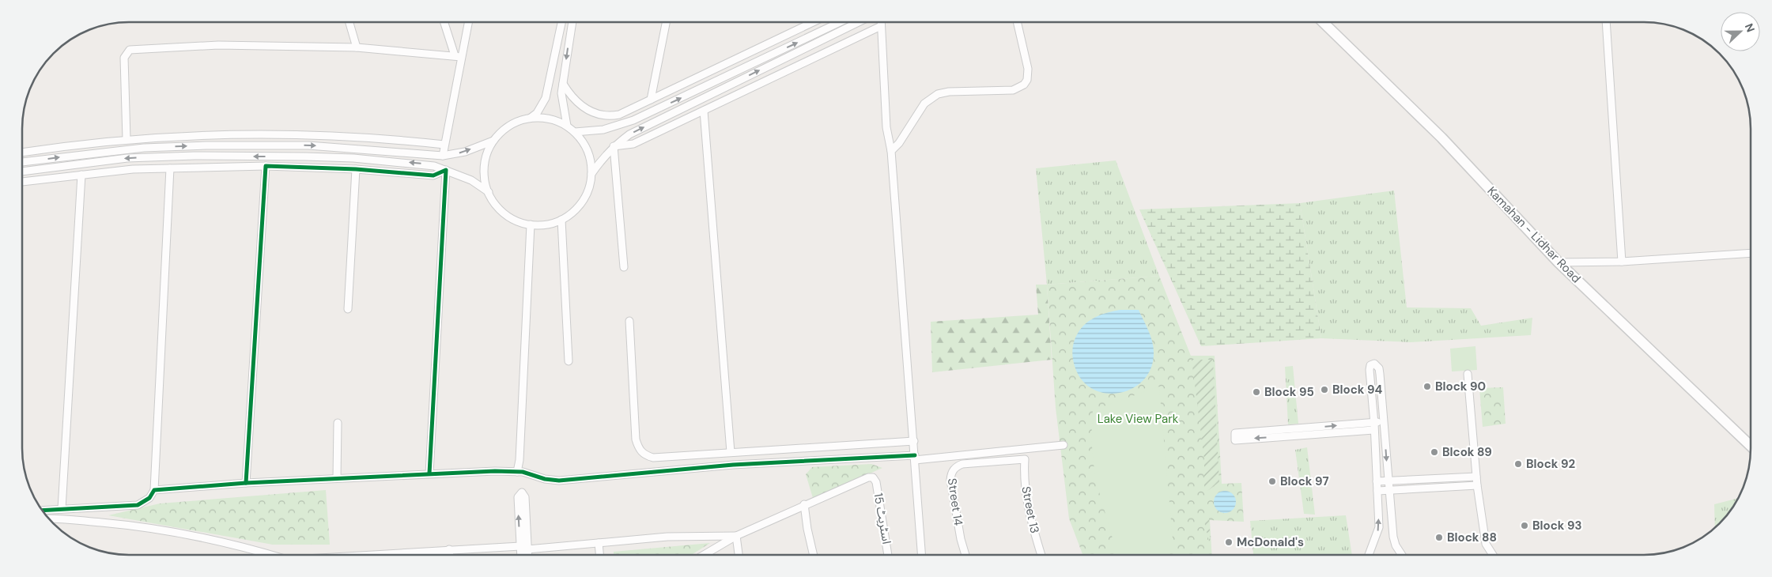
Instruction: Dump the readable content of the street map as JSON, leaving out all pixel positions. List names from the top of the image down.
{
  "streets": {
    "main road": ["Kamahan - Lidhar Road"],
    "street": ["Street 14", "Street 13", "اسٹریٹ 15"]
  },
  "crossings": [
    ["Street 14", "Street 13"]
  ],
  "parks": ["Lake View Park"],
  "places": [
    "Block 90",
    "Block 94",
    "Block 95",
    "Blcok 89",
    "Block 92",
    "Block 97",
    "Block 93",
    "Block 88",
    "McDonald's"
  ],
  "north": "right"
}
